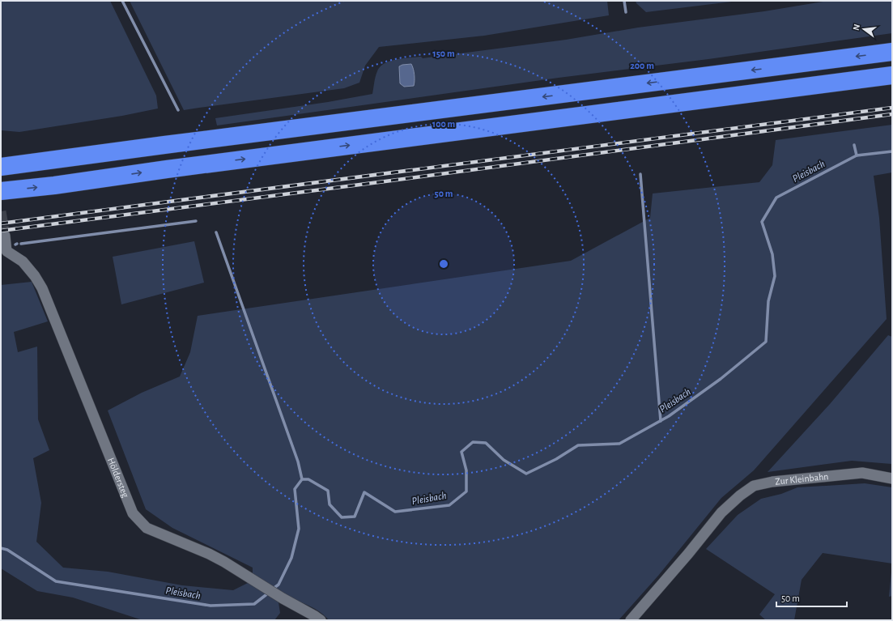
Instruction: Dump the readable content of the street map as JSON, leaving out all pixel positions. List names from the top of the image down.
{
  "streets": {
    "street": ["Höldersteg", "Zur Kleinbahn"]
  },
  "water": ["Pleisbach"],
  "scale_bar": "50 m",
  "north": "left",
  "rings": [
    "150 m",
    "200 m",
    "100 m",
    "50 m"
  ]
}
